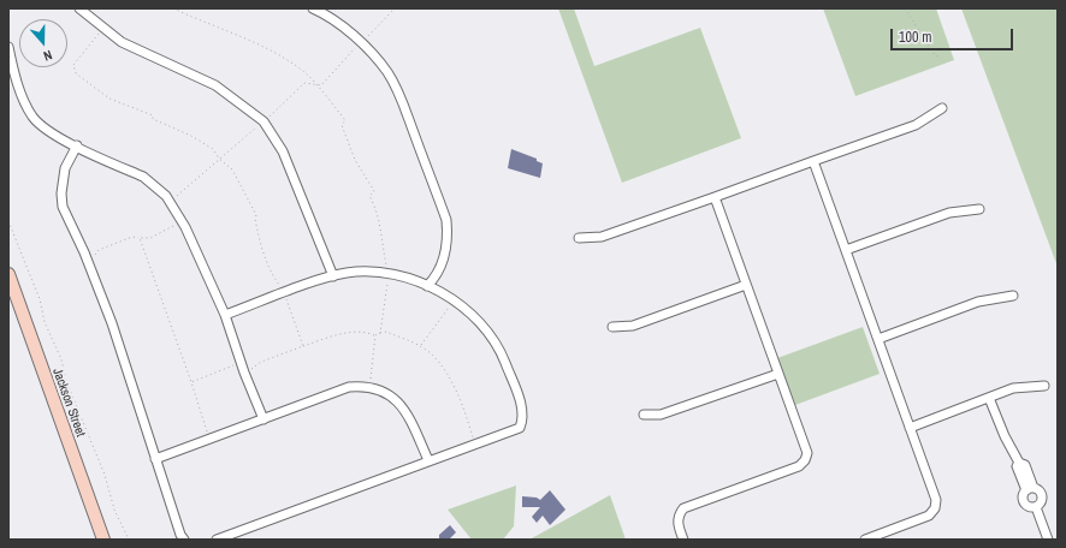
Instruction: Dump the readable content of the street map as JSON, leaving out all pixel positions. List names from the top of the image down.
{
  "streets": {
    "main road": ["Jackson Street"]
  },
  "scale_bar": "100 m",
  "north": "bottom"
}
